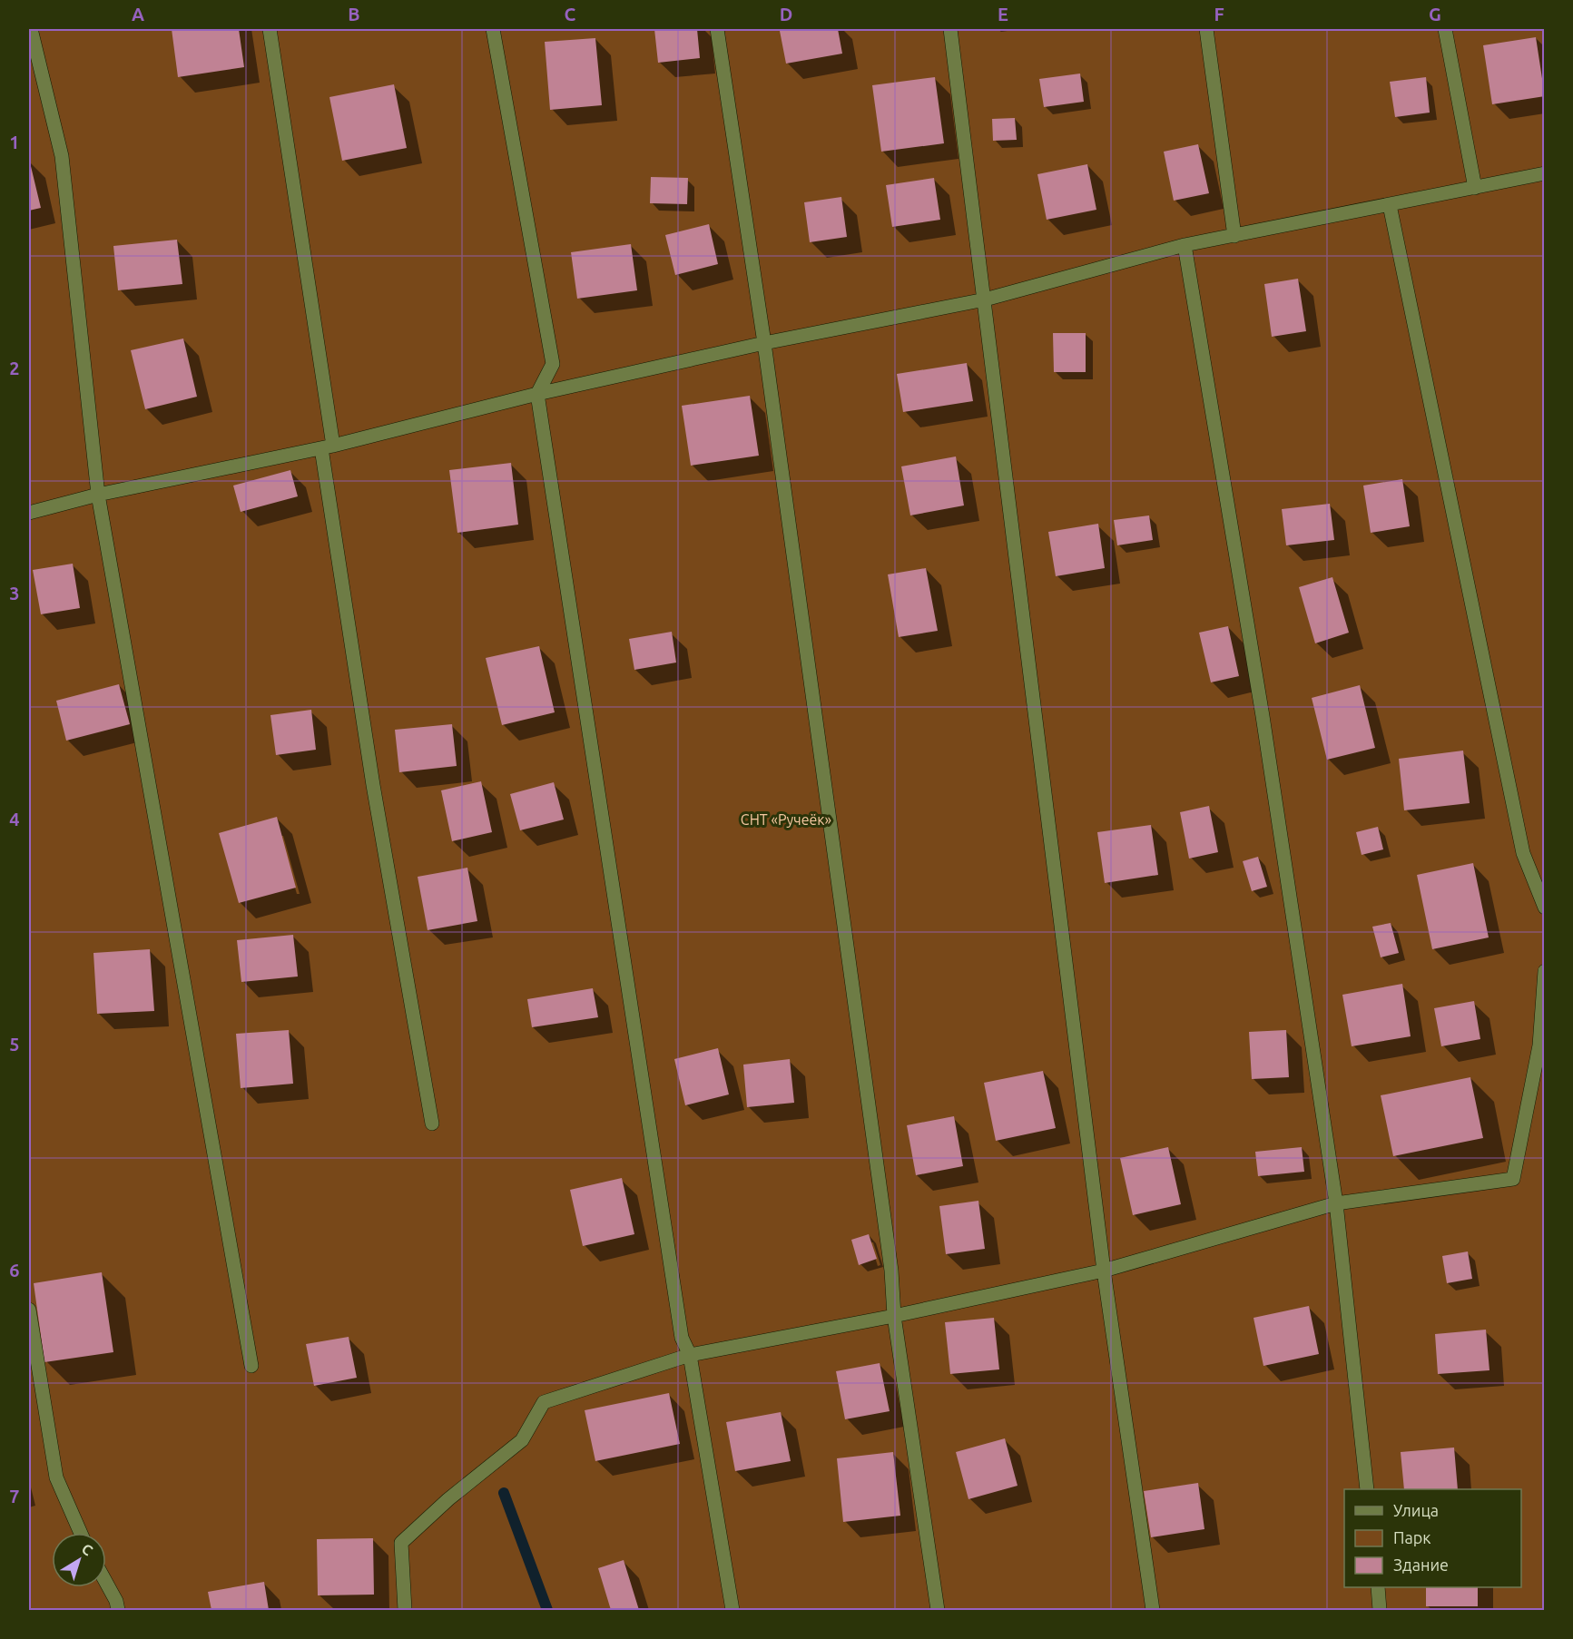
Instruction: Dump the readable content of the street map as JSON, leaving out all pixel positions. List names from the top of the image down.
{
  "parks": ["СНТ «Ручеёк»"],
  "legend": ["Улица", "Парк", "Здание"],
  "north": "top right",
  "grid": {
    "columns": [
      "A",
      "B",
      "C",
      "D",
      "E",
      "F",
      "G"
    ],
    "rows": [
      "1",
      "2",
      "3",
      "4",
      "5",
      "6",
      "7"
    ]
  }
}
